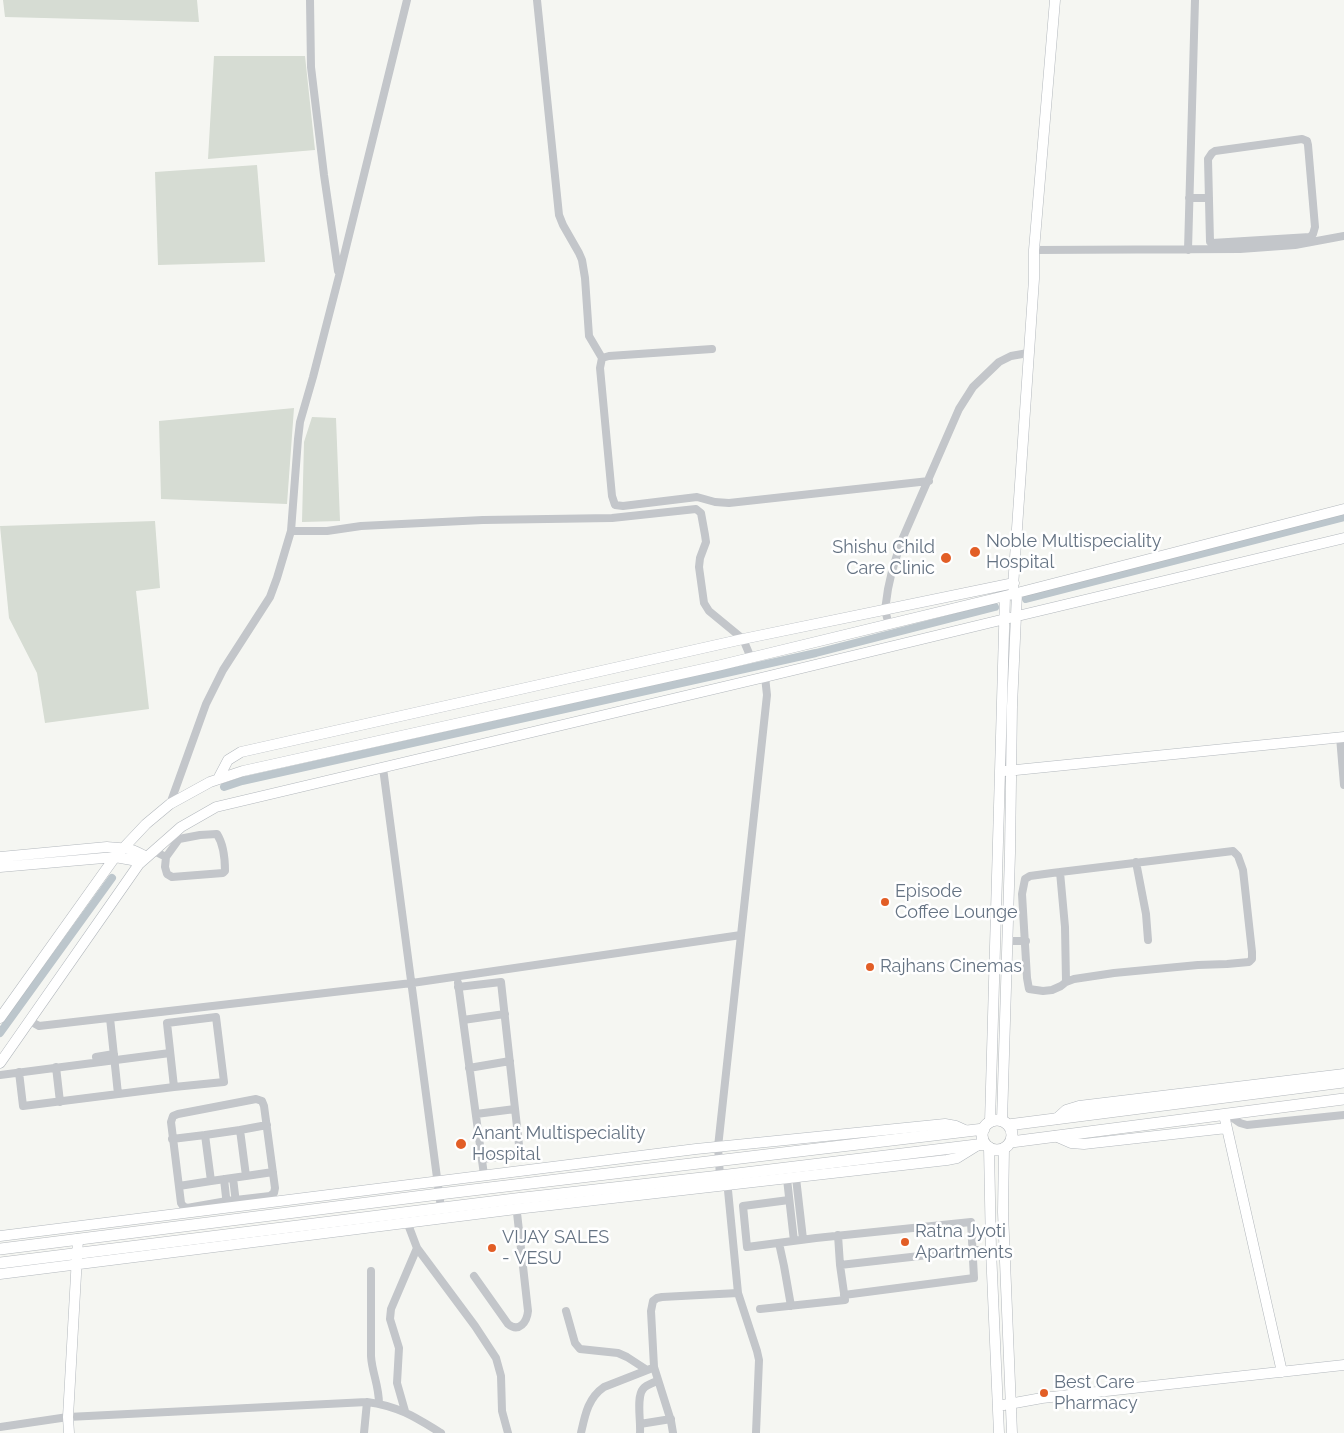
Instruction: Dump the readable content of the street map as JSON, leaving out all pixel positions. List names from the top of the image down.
{
  "places": [
    "Noble Multispeciality Hospital",
    "Shishu Child Care Clinic",
    "Episode Coffee Lounge",
    "Rajhans Cinemas",
    "Anant Multispeciality Hospital",
    "Ratna Jyoti Apartments",
    "VIJAY SALES - VESU",
    "Best Care Pharmacy"
  ]
}
